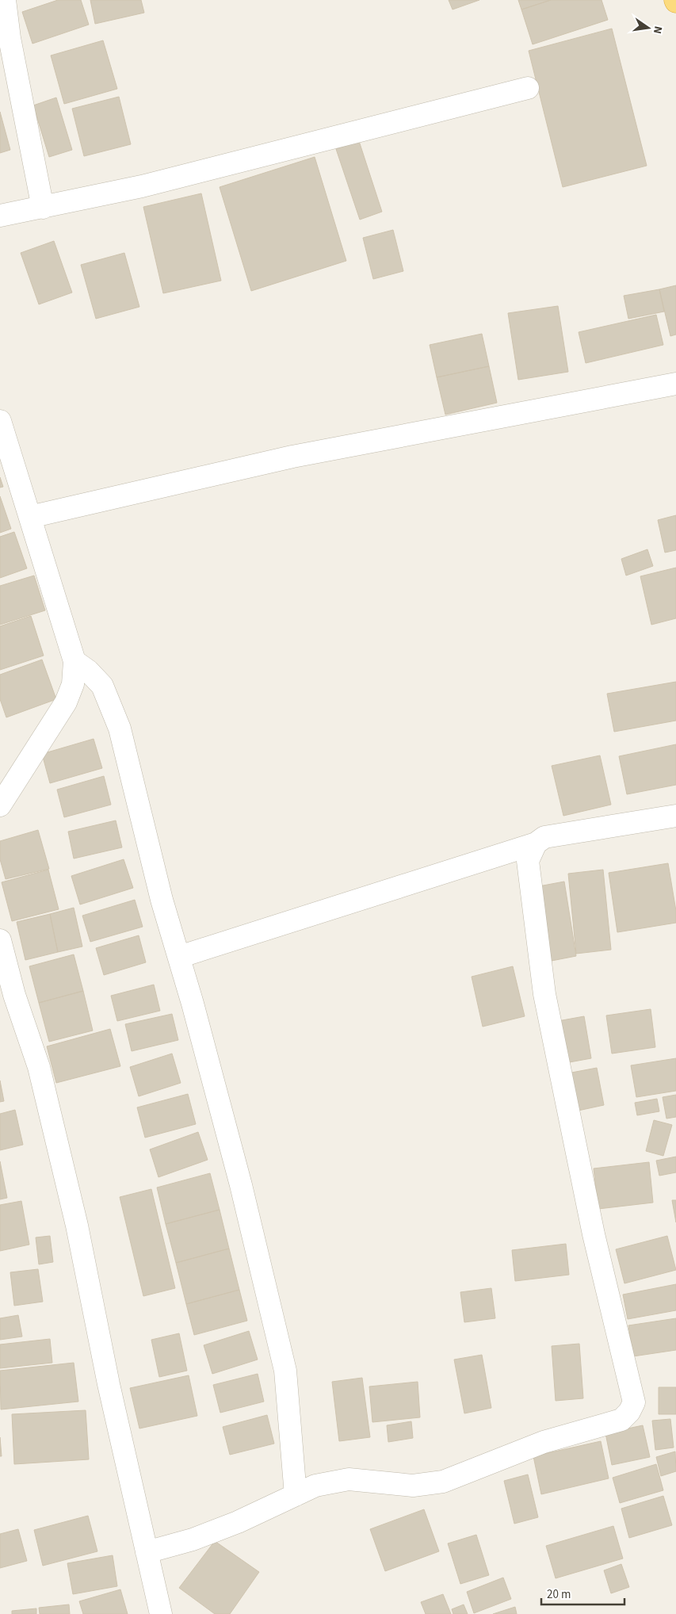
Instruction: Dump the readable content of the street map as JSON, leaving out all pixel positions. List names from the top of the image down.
{
  "scale_bar": "20 m",
  "north": "right"
}
